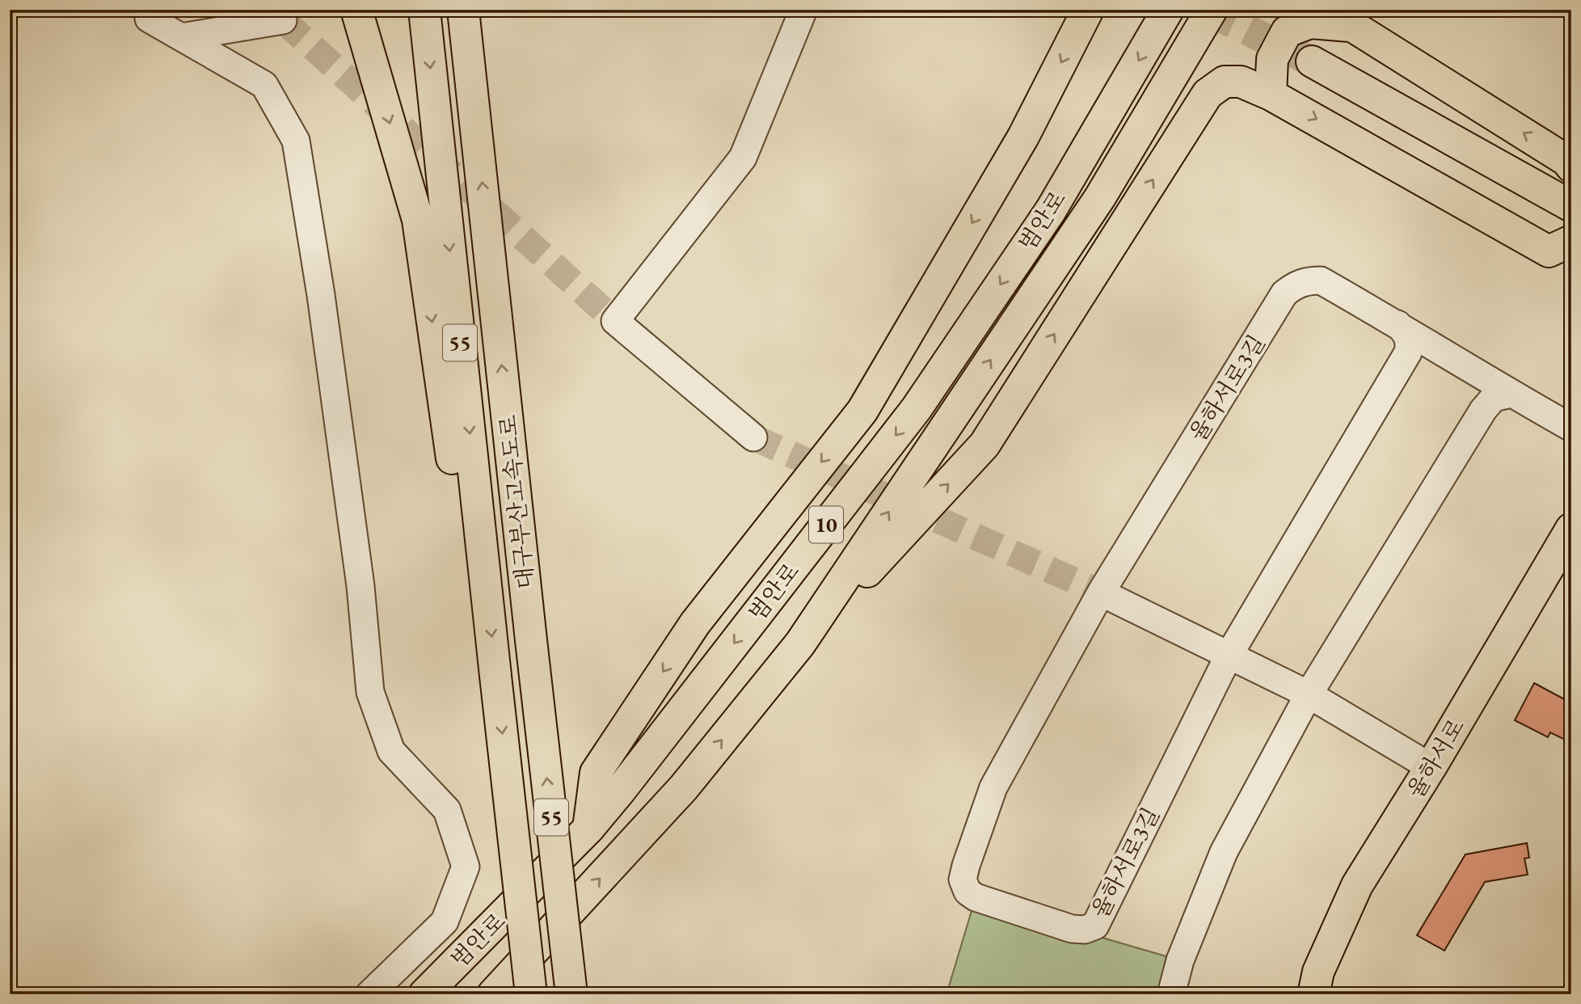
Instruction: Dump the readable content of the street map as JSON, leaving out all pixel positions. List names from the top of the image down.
{
  "streets": {
    "main road": [
      "범안로",
      "55",
      "대구부산고속도로",
      "10",
      "율하서로"
    ],
    "street": ["율하서로3길"]
  }
}
